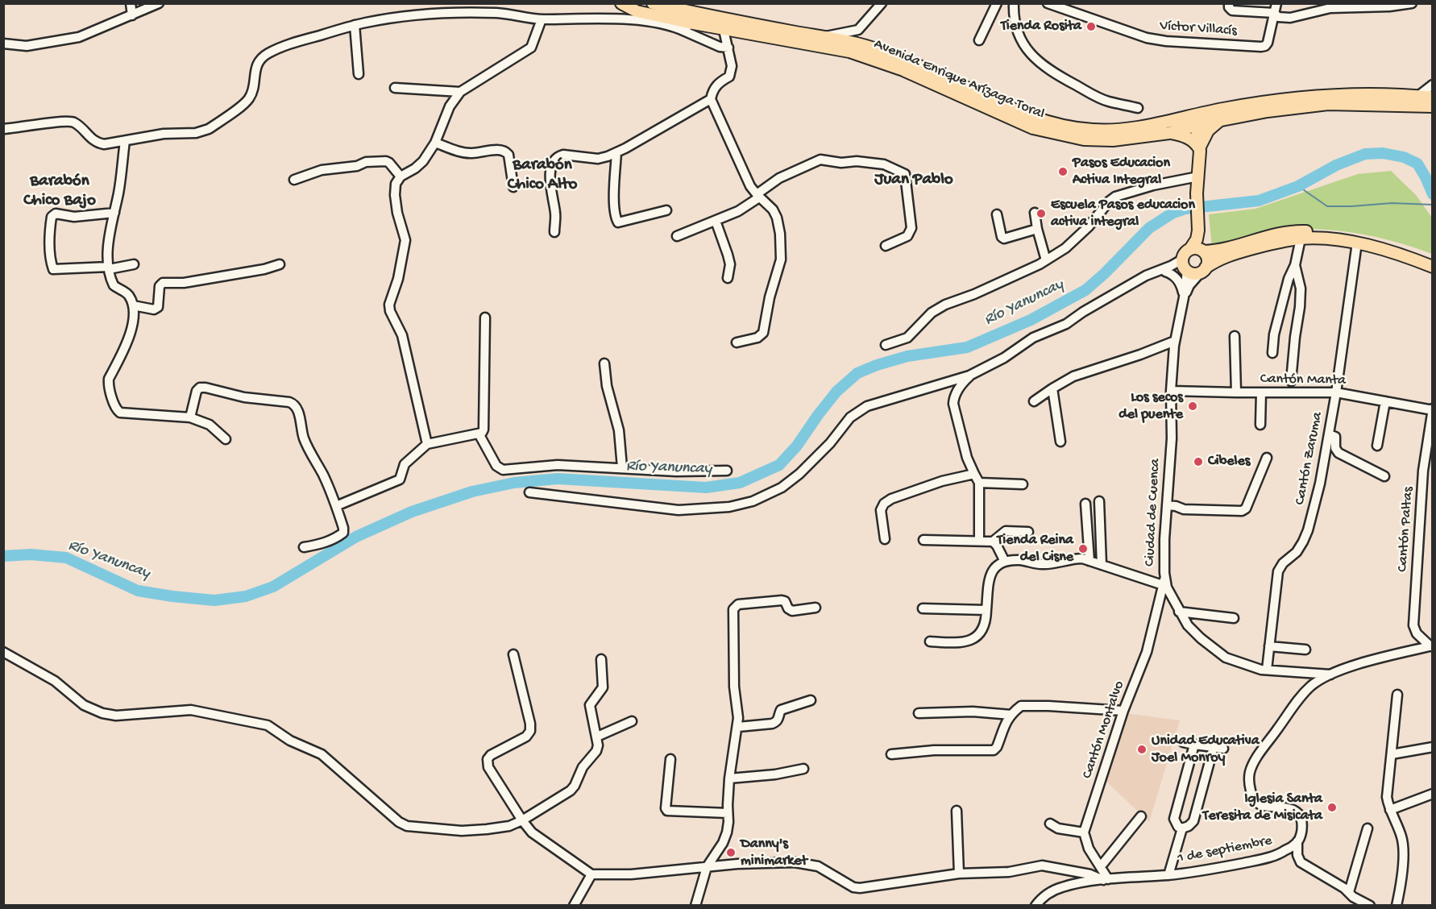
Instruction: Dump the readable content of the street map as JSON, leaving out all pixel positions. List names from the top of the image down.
{
  "streets": {
    "main road": ["Avenida Enrique Arízaga Toral"],
    "street": [
      "Víctor Villacís",
      "Cantón Manta",
      "Cantón Zaruma",
      "Ciudad de Cuenca",
      "Cantón Paltas",
      "Cantón Montalvo",
      "1 de septiembre"
    ]
  },
  "crossings": [
    ["Cantón Manta", "Cantón Zaruma"],
    ["Cantón Manta", "Ciudad de Cuenca"],
    ["Cantón Manta", "Cantón Paltas"],
    ["Cantón Zaruma", "Ciudad de Cuenca"],
    ["Ciudad de Cuenca", "Cantón Montalvo"]
  ],
  "districts": ["Barabón Chico Alto", "Juan Pablo", "Barabón Chico Bajo"],
  "water": ["Río Yanuncay"],
  "places": [
    "Tienda Rosita",
    "Pasos Educacion Activa Integral",
    "Escuela Pasos educacion activa integral",
    "Los secos del puente",
    "Cibeles",
    "Tienda Reina del Cisne",
    "Unidad Educativa Joel Monroy",
    "Iglesia Santa Teresita de Misicata",
    "Danny's minimarket"
  ]
}
